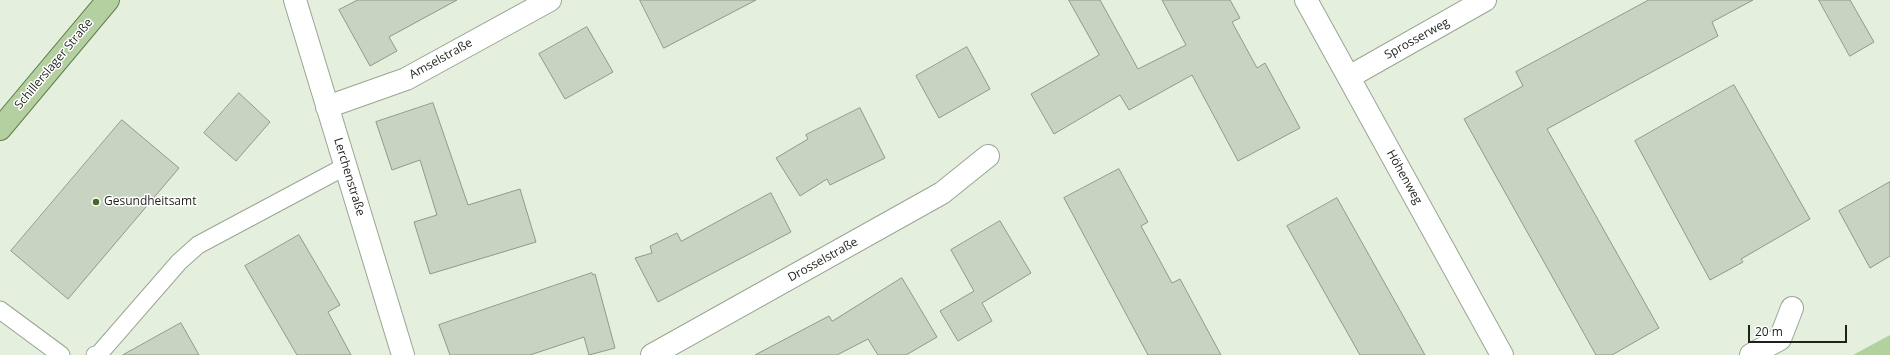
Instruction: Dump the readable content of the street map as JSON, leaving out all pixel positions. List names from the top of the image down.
{
  "streets": {
    "main road": ["Schillerslager Straße"],
    "street": [
      "Sprosserweg",
      "Amselstraße",
      "Lerchenstraße",
      "Höhenweg",
      "Drosselstraße"
    ]
  },
  "crossings": [
    ["Sprosserweg", "Höhenweg"],
    ["Amselstraße", "Lerchenstraße"]
  ],
  "places": ["Gesundheitsamt"],
  "scale_bar": "20 m"
}
